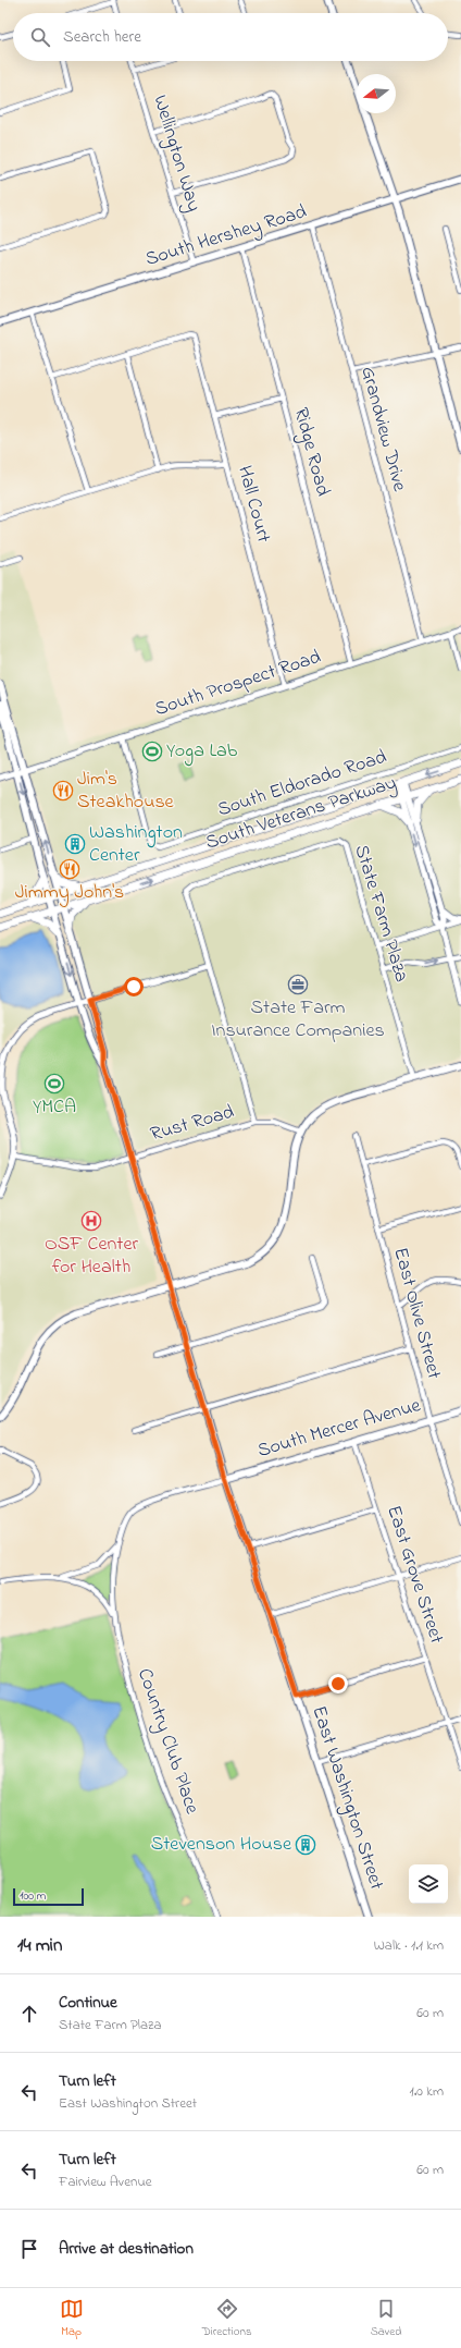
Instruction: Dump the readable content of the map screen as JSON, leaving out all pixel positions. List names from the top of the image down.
{
  "streets": {
    "highway": ["South Veterans Parkway"],
    "main road": ["South Hershey Road", "South Mercer Avenue", "East Washington Street"],
    "street": [
      "Wellington Way",
      "Grandview Drive",
      "Ridge Road",
      "Hall Court",
      "South Prospect Road",
      "South Eldorado Road",
      "State Farm Plaza",
      "Rust Road",
      "East Olive Street",
      "East Grove Street",
      "Country Club Place"
    ]
  },
  "crossings": [
    ["Wellington Way", "South Hershey Road"],
    ["South Hershey Road", "Grandview Drive"],
    ["South Hershey Road", "Ridge Road"],
    ["Grandview Drive", "South Prospect Road"],
    ["Ridge Road", "South Prospect Road"],
    ["Hall Court", "South Prospect Road"],
    ["South Prospect Road", "South Eldorado Road"],
    ["South Prospect Road", "East Washington Street"],
    ["South Veterans Parkway", "East Washington Street"],
    ["State Farm Plaza", "Rust Road"],
    ["Rust Road", "East Washington Street"],
    ["East Olive Street", "South Mercer Avenue"],
    ["South Mercer Avenue", "East Grove Street"],
    ["South Mercer Avenue", "Country Club Place"],
    ["South Mercer Avenue", "East Washington Street"],
    ["Country Club Place", "East Washington Street"]
  ],
  "places": {
    "sports": ["Yoga Lab", "YMCA"],
    "restaurant": ["Jim's Steakhouse", "Jimmy John's"],
    "building": ["Washington Center", "Stevenson House"],
    "office": ["State Farm Insurance Companies"],
    "hospital": ["OSF Center for Health"]
  },
  "scale_bar": "100 m",
  "north": "left",
  "page": {
    "search": "Search here",
    "scale": "100 m",
    "heading": ["14 min", "Walk · 1.1 km"],
    "list": [
      ["Continue", "State Farm Plaza", "60 m"],
      ["Turn left", "East Washington Street", "1.0 km"],
      ["Turn left", "Fairview Avenue", "60 m"],
      "Arrive at destination"
    ],
    "nav": ["Map", "Directions", "Saved"]
  }
}
